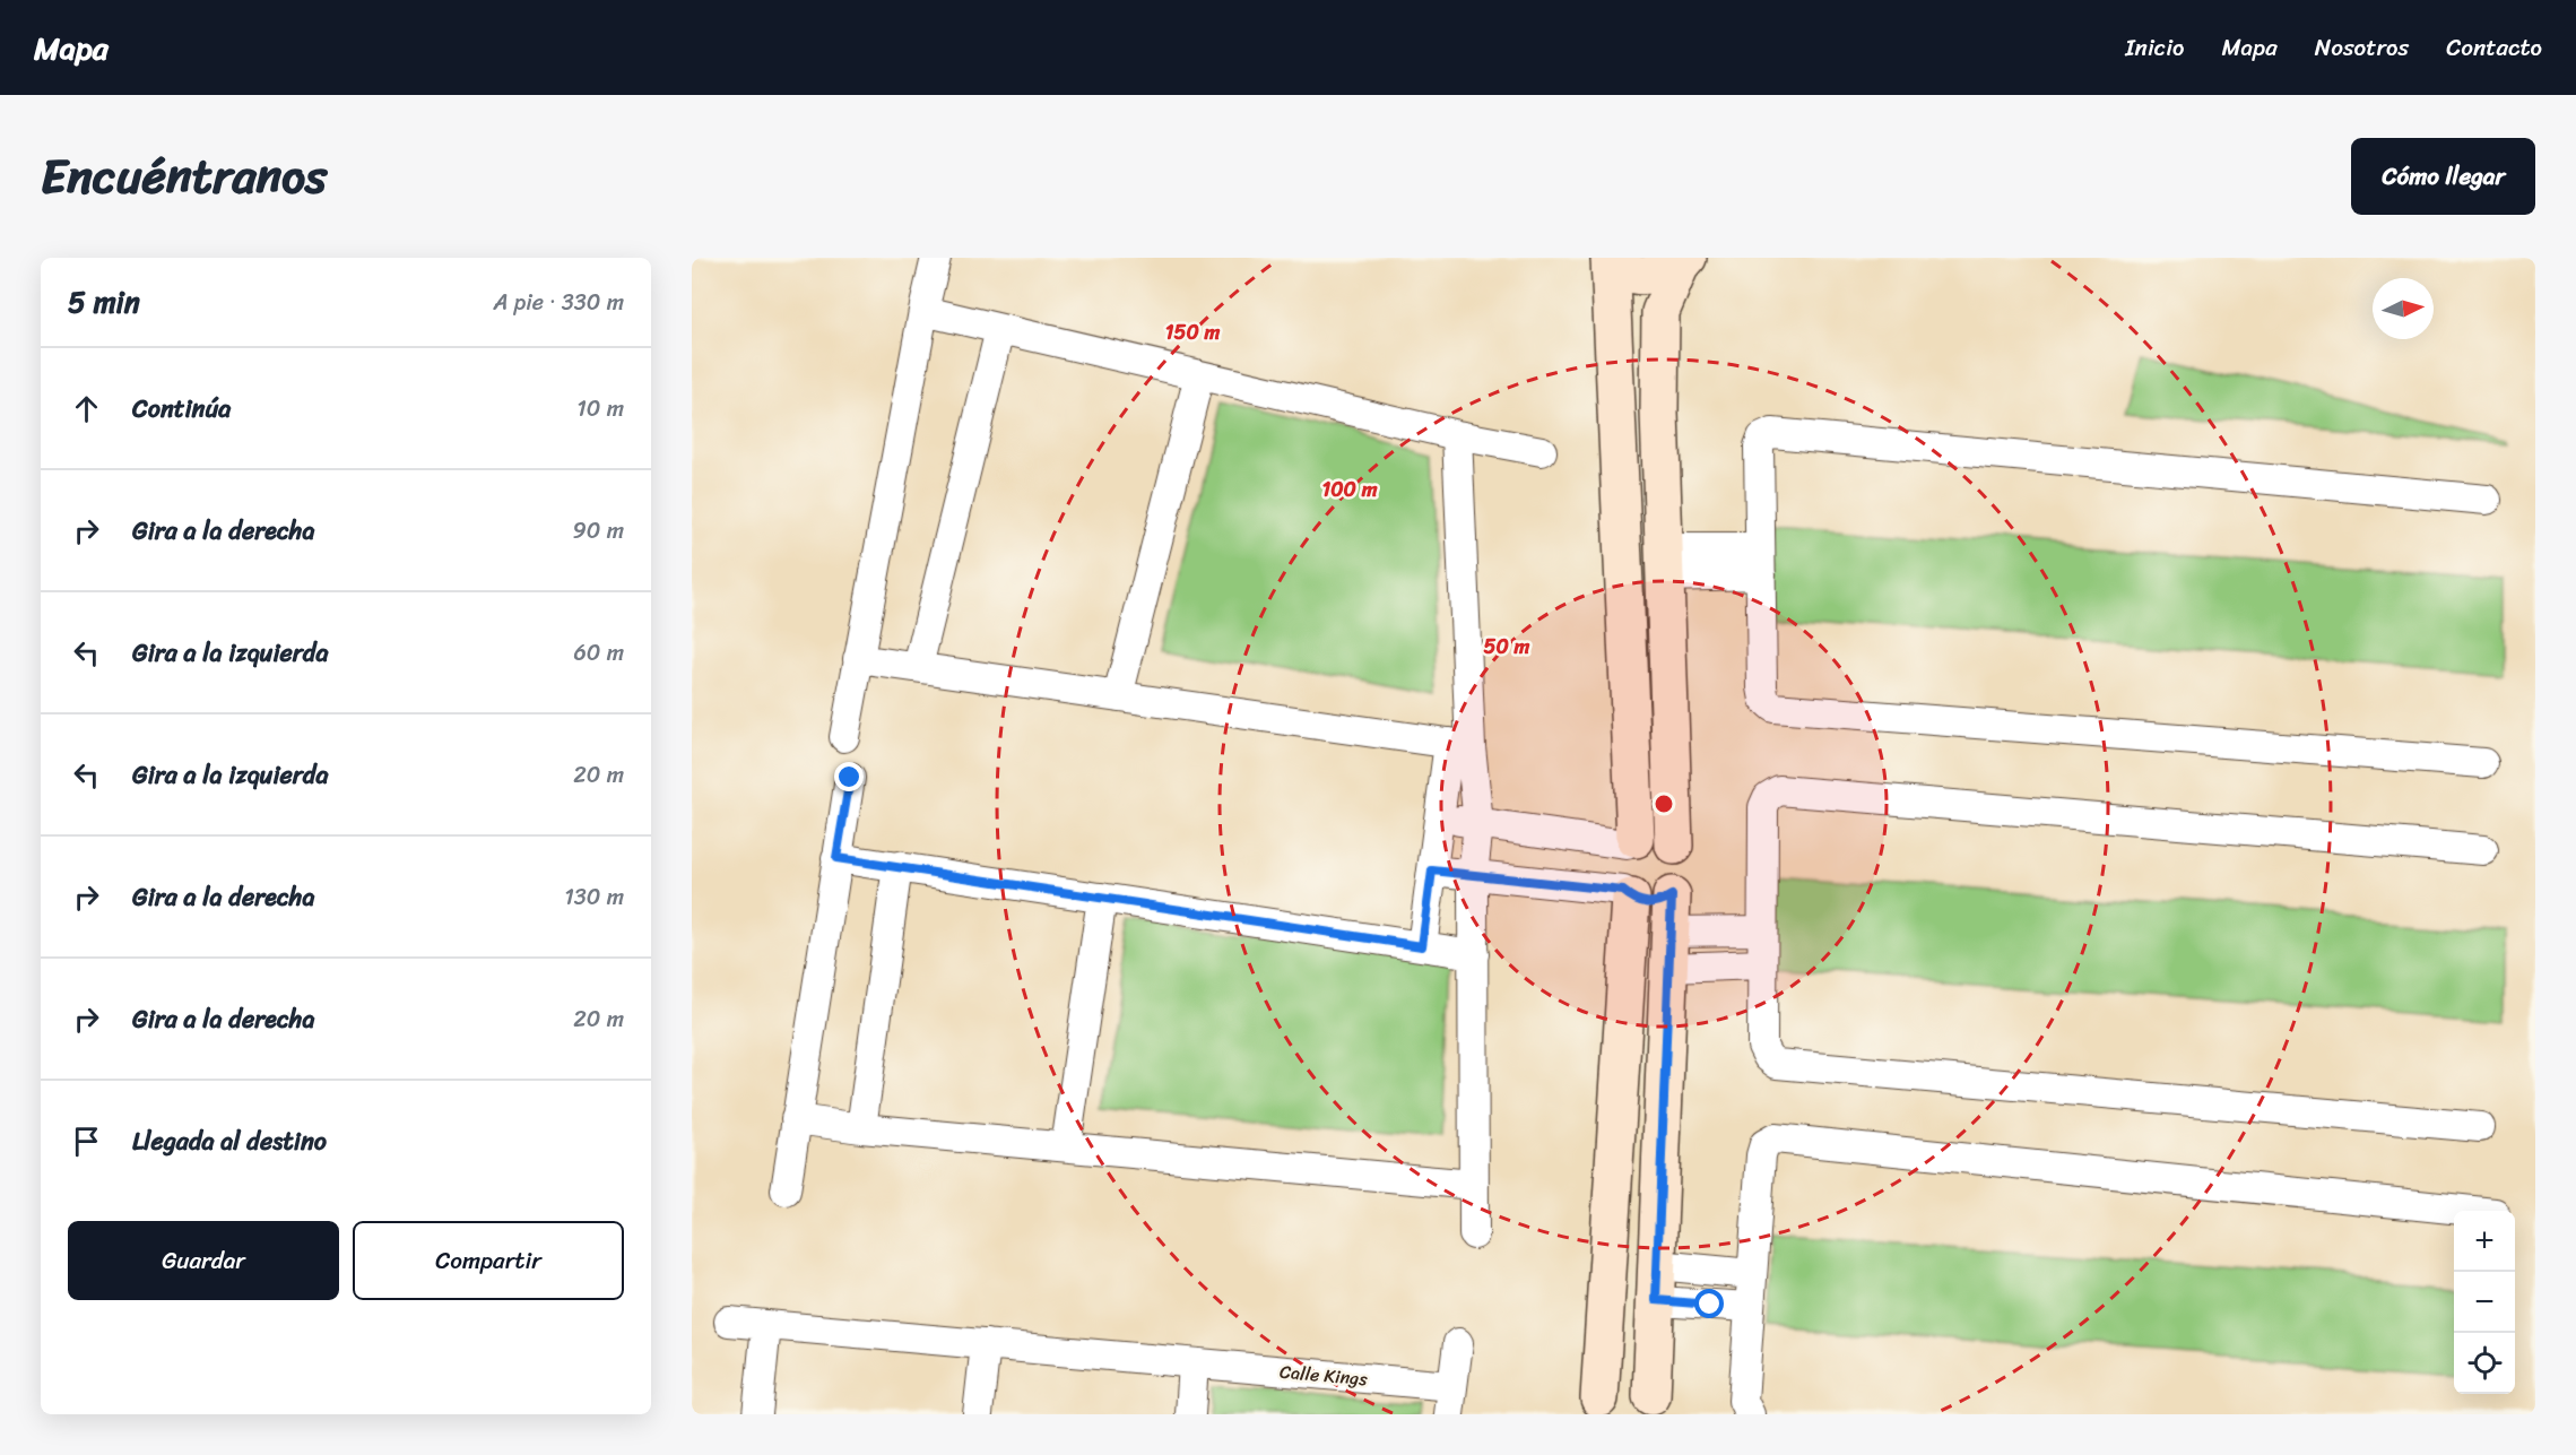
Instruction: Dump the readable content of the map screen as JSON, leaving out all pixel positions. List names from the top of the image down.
{
  "streets": {
    "street": ["Calle Kings"]
  },
  "north": "right",
  "page": {
    "header": "Mapa",
    "nav": [
      "Inicio",
      "Mapa",
      "Nosotros",
      "Contacto"
    ],
    "title": "Encuéntranos",
    "buttons": [
      "Cómo llegar",
      ["Guardar", "Compartir"]
    ],
    "heading": ["5 min", "A pie · 330 m"],
    "list": [
      ["Continúa", "10 m"],
      ["Gira a la derecha", "90 m"],
      ["Gira a la izquierda", "60 m"],
      ["Gira a la izquierda", "20 m"],
      ["Gira a la derecha", "130 m"],
      ["Gira a la derecha", "20 m"],
      "Llegada al destino"
    ],
    "map_buttons": ["+", "−"]
  },
  "rings": ["150 m", "100 m", "50 m"]
}
